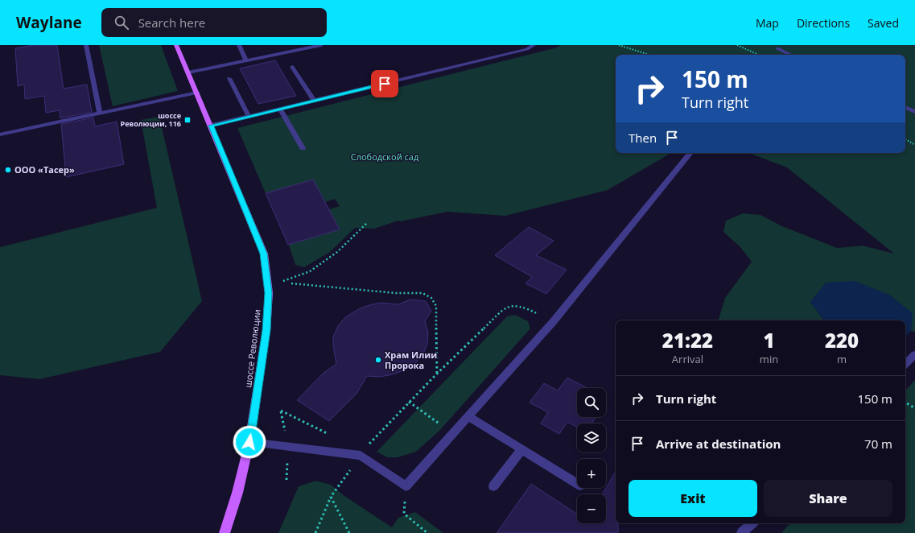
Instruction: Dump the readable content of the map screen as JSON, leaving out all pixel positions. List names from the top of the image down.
{
  "streets": {
    "main road": ["шоссе Революции"]
  },
  "parks": ["Слободской сад"],
  "places": {
    "transit": ["шоссе Революции, 116"],
    "other": ["ООО «Тасер»", "Храм Илии Пророка"]
  },
  "page": {
    "header": "Waylane",
    "search": "Search here",
    "nav": ["Map", "Directions", "Saved"],
    "turn": ["150 m", "Turn right"],
    "then": "Then",
    "eta": [
      "21:22",
      "Arrival",
      "1",
      "min",
      "220",
      "m"
    ],
    "list": [
      {
        "name": "Turn right",
        "value": "150 m"
      },
      {
        "name": "Arrive at destination",
        "value": "70 m"
      }
    ],
    "map_buttons": ["+", "−"],
    "buttons": ["Exit", "Share"]
  }
}
